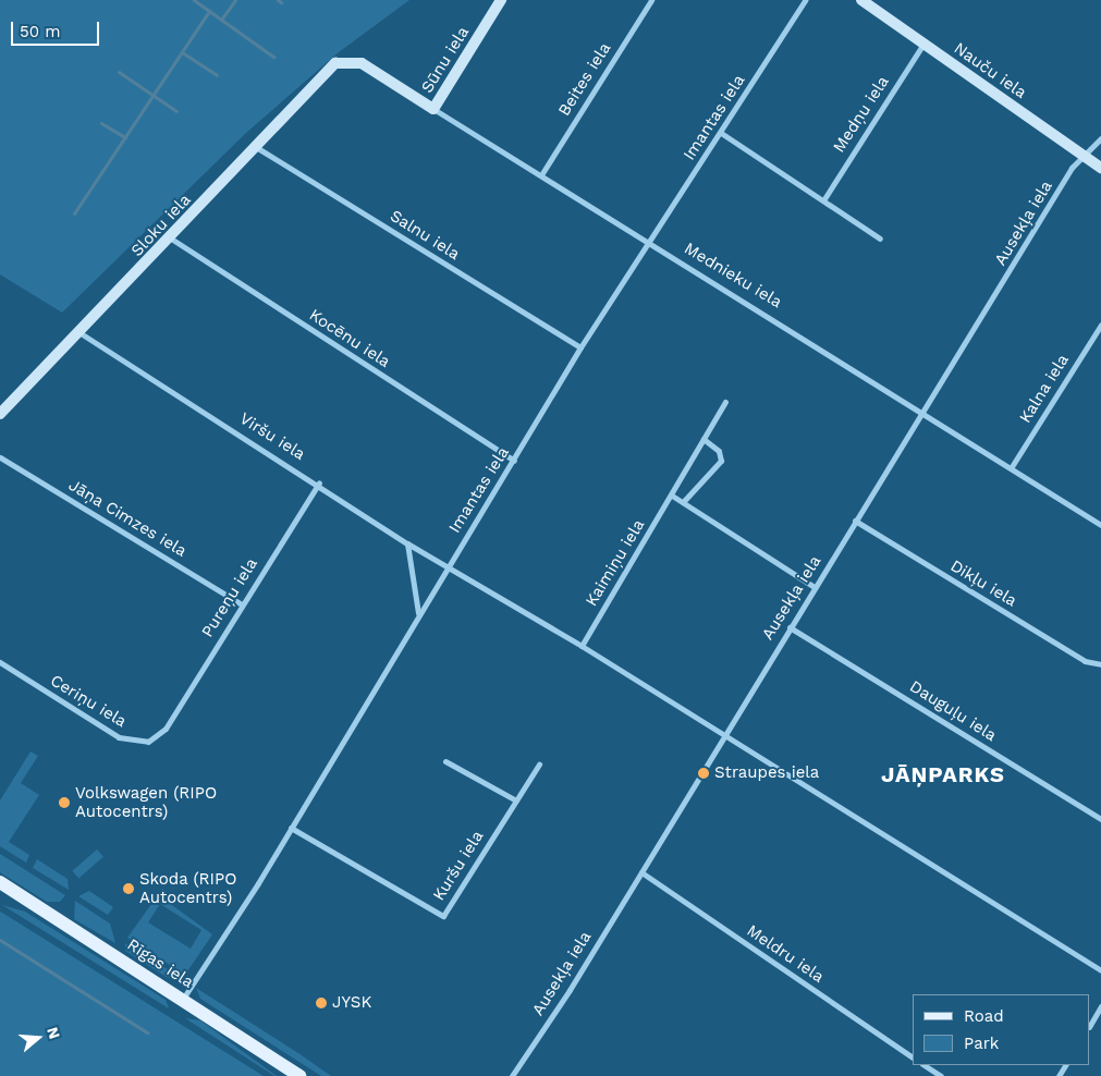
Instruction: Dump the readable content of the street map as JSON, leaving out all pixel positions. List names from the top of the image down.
{
  "streets": {
    "main road": ["Rīgas iela"],
    "street": [
      "Sūnu iela",
      "Nauču iela",
      "Beites iela",
      "Medņu iela",
      "Imantas iela",
      "Ausekļa iela",
      "Sloku iela",
      "Salnu iela",
      "Mednieku iela",
      "Kocēnu iela",
      "Kalna iela",
      "Viršu iela",
      "Jāņa Cimzes iela",
      "Kaimiņu iela",
      "Dikļu iela",
      "Pureņu iela",
      "Ceriņu iela",
      "Dauguļu iela",
      "Kuršu iela",
      "Meldru iela"
    ]
  },
  "crossings": [
    ["Sūnu iela", "Mednieku iela"],
    ["Nauču iela", "Medņu iela"],
    ["Nauču iela", "Ausekļa iela"],
    ["Beites iela", "Mednieku iela"],
    ["Imantas iela", "Salnu iela"],
    ["Imantas iela", "Mednieku iela"],
    ["Imantas iela", "Kocēnu iela"],
    ["Imantas iela", "Viršu iela"],
    ["Imantas iela", "Kuršu iela"],
    ["Imantas iela", "Rīgas iela"],
    ["Ausekļa iela", "Mednieku iela"],
    ["Ausekļa iela", "Dikļu iela"],
    ["Ausekļa iela", "Dauguļu iela"],
    ["Ausekļa iela", "Meldru iela"],
    ["Sloku iela", "Salnu iela"],
    ["Sloku iela", "Mednieku iela"],
    ["Sloku iela", "Kocēnu iela"],
    ["Sloku iela", "Viršu iela"],
    ["Mednieku iela", "Kalna iela"],
    ["Viršu iela", "Pureņu iela"],
    ["Jāņa Cimzes iela", "Pureņu iela"],
    ["Pureņu iela", "Ceriņu iela"]
  ],
  "districts": ["JĀŅPARKS"],
  "places": [
    "Straupes iela",
    "Volkswagen (RIPO Autocentrs)",
    "Skoda (RIPO Autocentrs)",
    "JYSK"
  ],
  "legend": ["Road", "Park"],
  "scale_bar": "50 m",
  "north": "right"
}
